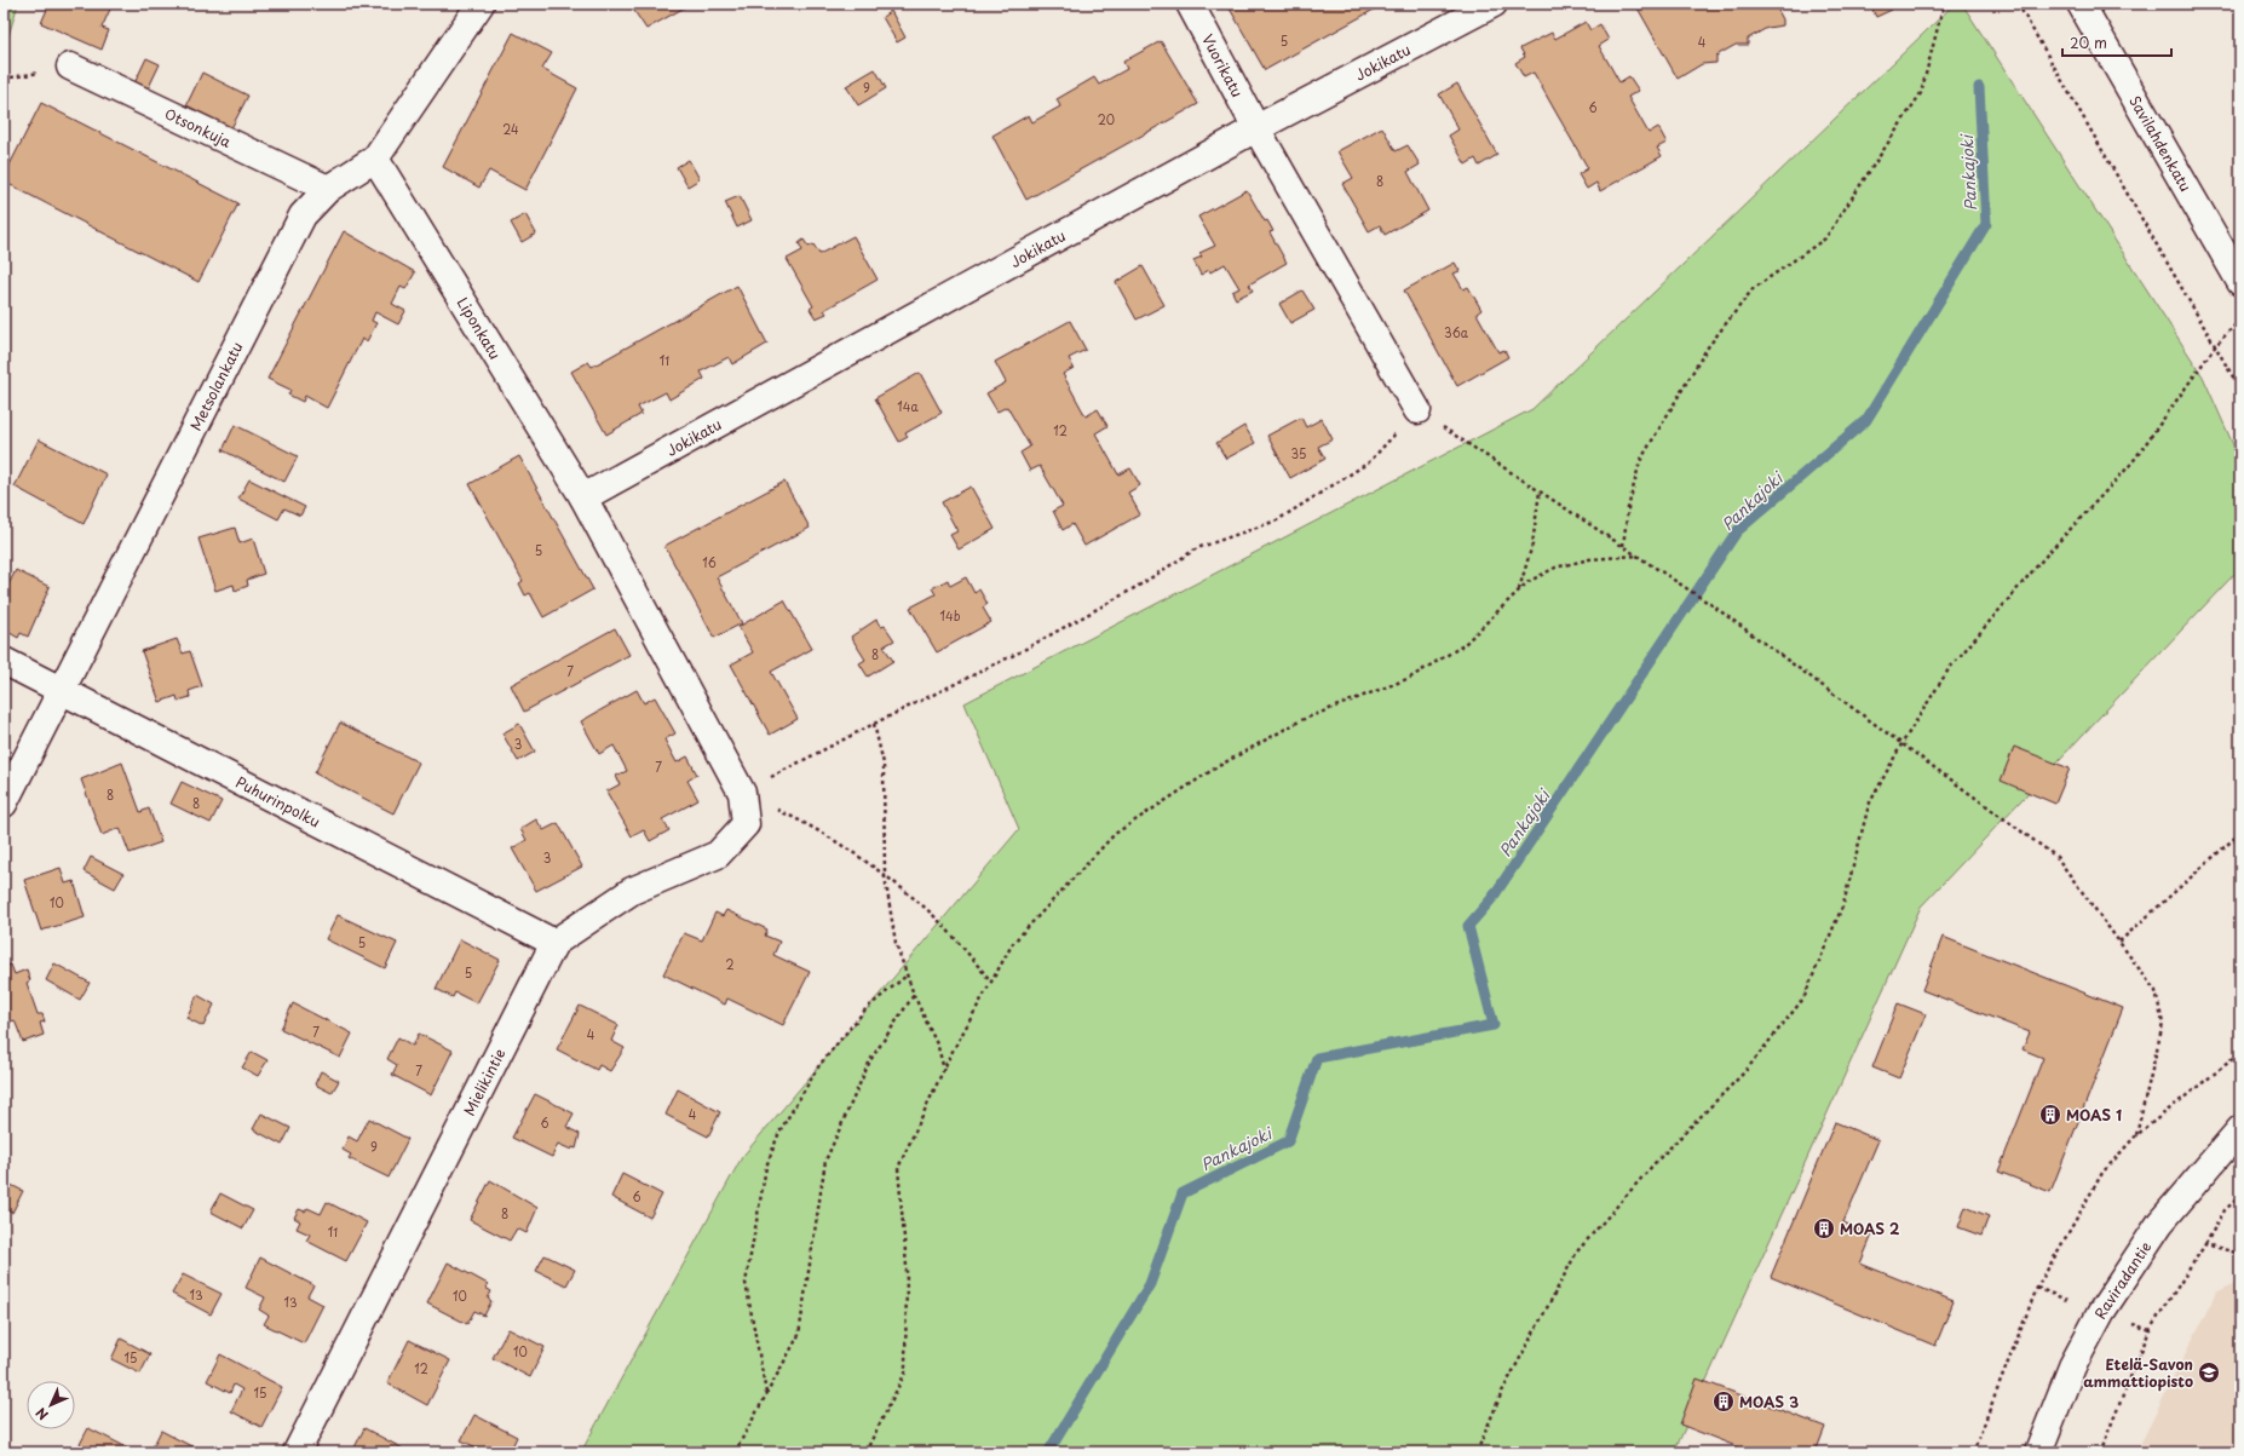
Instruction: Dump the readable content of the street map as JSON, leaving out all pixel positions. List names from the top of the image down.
{
  "streets": {
    "street": [
      "Jokikatu",
      "Vuorikatu",
      "Otsonkuja",
      "Savilahdenkatu",
      "Liponkatu",
      "Metsolankatu",
      "Puhurinpolku",
      "Mielikintie",
      "Raviradantie"
    ]
  },
  "crossings": [
    ["Jokikatu", "Vuorikatu"],
    ["Jokikatu", "Liponkatu"],
    ["Otsonkuja", "Metsolankatu"],
    ["Liponkatu", "Metsolankatu"],
    ["Liponkatu", "Mielikintie"],
    ["Metsolankatu", "Puhurinpolku"],
    ["Puhurinpolku", "Mielikintie"]
  ],
  "water": ["Pankajoki"],
  "places": {
    "building": ["MOAS 1", "MOAS 2", "MOAS 3"],
    "school or university": ["Etelä-Savon ammattiopisto"]
  },
  "house_numbers": [
    "5",
    "4",
    "9",
    "6",
    "20",
    "24",
    "8",
    "36a",
    "11",
    "14a",
    "12",
    "35",
    "5",
    "16",
    "14b",
    "8",
    "7",
    "3",
    "7",
    "8",
    "8",
    "3",
    "10",
    "5",
    "2",
    "5",
    "7",
    "4",
    "7",
    "4",
    "6",
    "9",
    "6",
    "8",
    "11",
    "13",
    "10",
    "13",
    "10",
    "15",
    "12",
    "15"
  ],
  "scale_bar": "20 m",
  "north": "bottom left"
}
